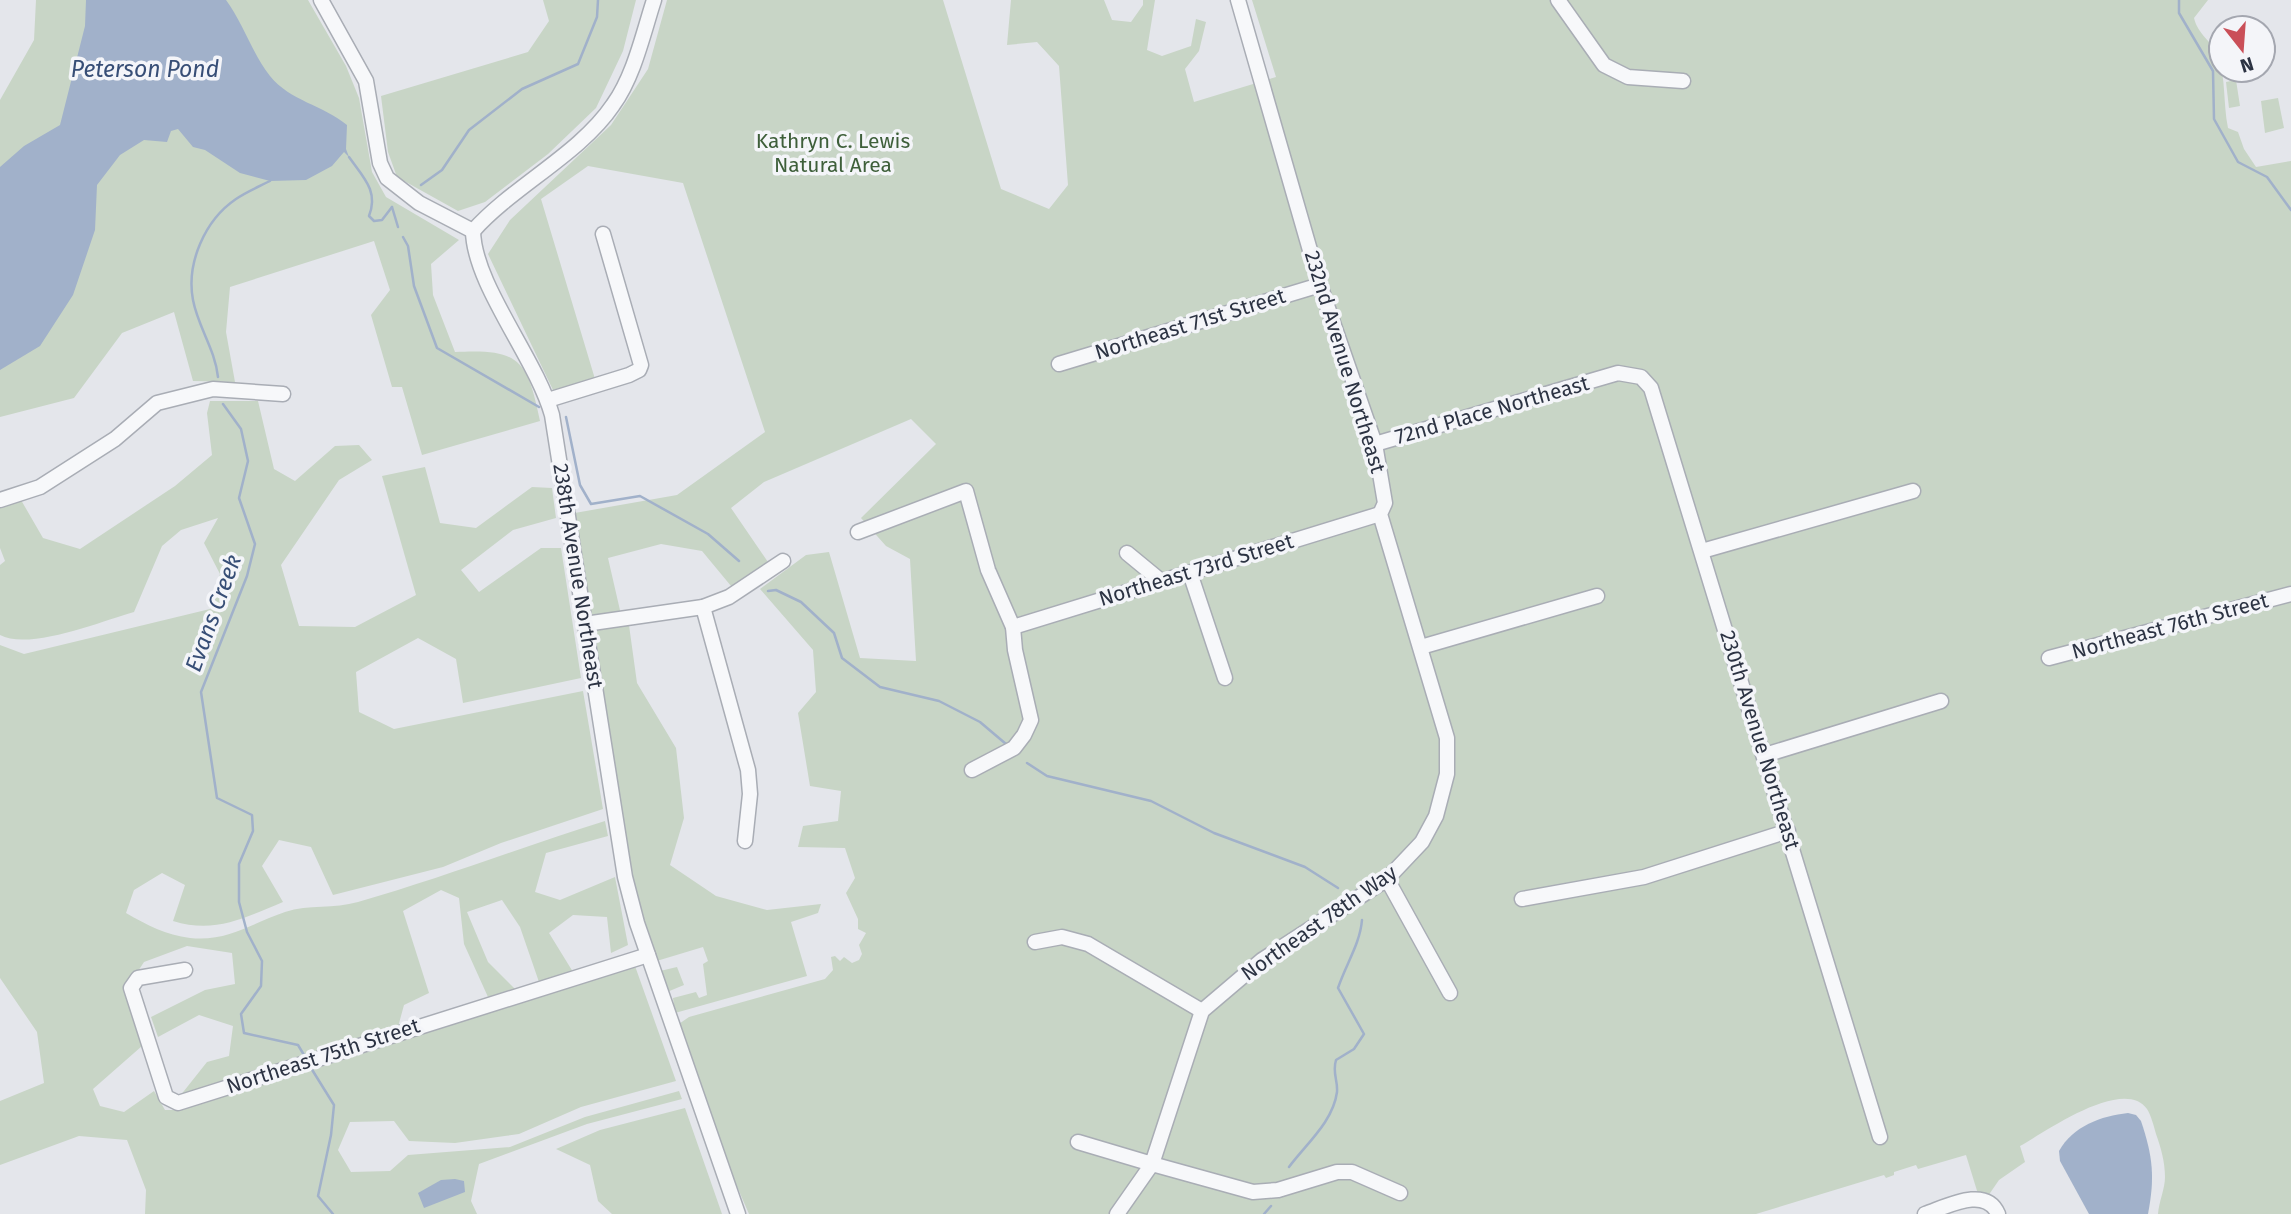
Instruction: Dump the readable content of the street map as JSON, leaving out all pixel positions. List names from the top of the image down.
{
  "streets": {
    "street": [
      "Northeast 71st Street",
      "232nd Avenue Northeast",
      "72nd Place Northeast",
      "Northeast 73rd Street",
      "238th Avenue Northeast",
      "Northeast 76th Street",
      "230th Avenue Northeast",
      "Northeast 78th Way",
      "Northeast 75th Street"
    ]
  },
  "crossings": [
    ["Northeast 71st Street", "232nd Avenue Northeast"],
    ["232nd Avenue Northeast", "72nd Place Northeast"],
    ["232nd Avenue Northeast", "Northeast 73rd Street"],
    ["232nd Avenue Northeast", "Northeast 78th Way"],
    ["72nd Place Northeast", "230th Avenue Northeast"],
    ["238th Avenue Northeast", "Northeast 75th Street"]
  ],
  "water": ["Peterson Pond", "Evans Creek"],
  "parks": ["Kathryn C. Lewis Natural Area"],
  "north": "bottom"
}
